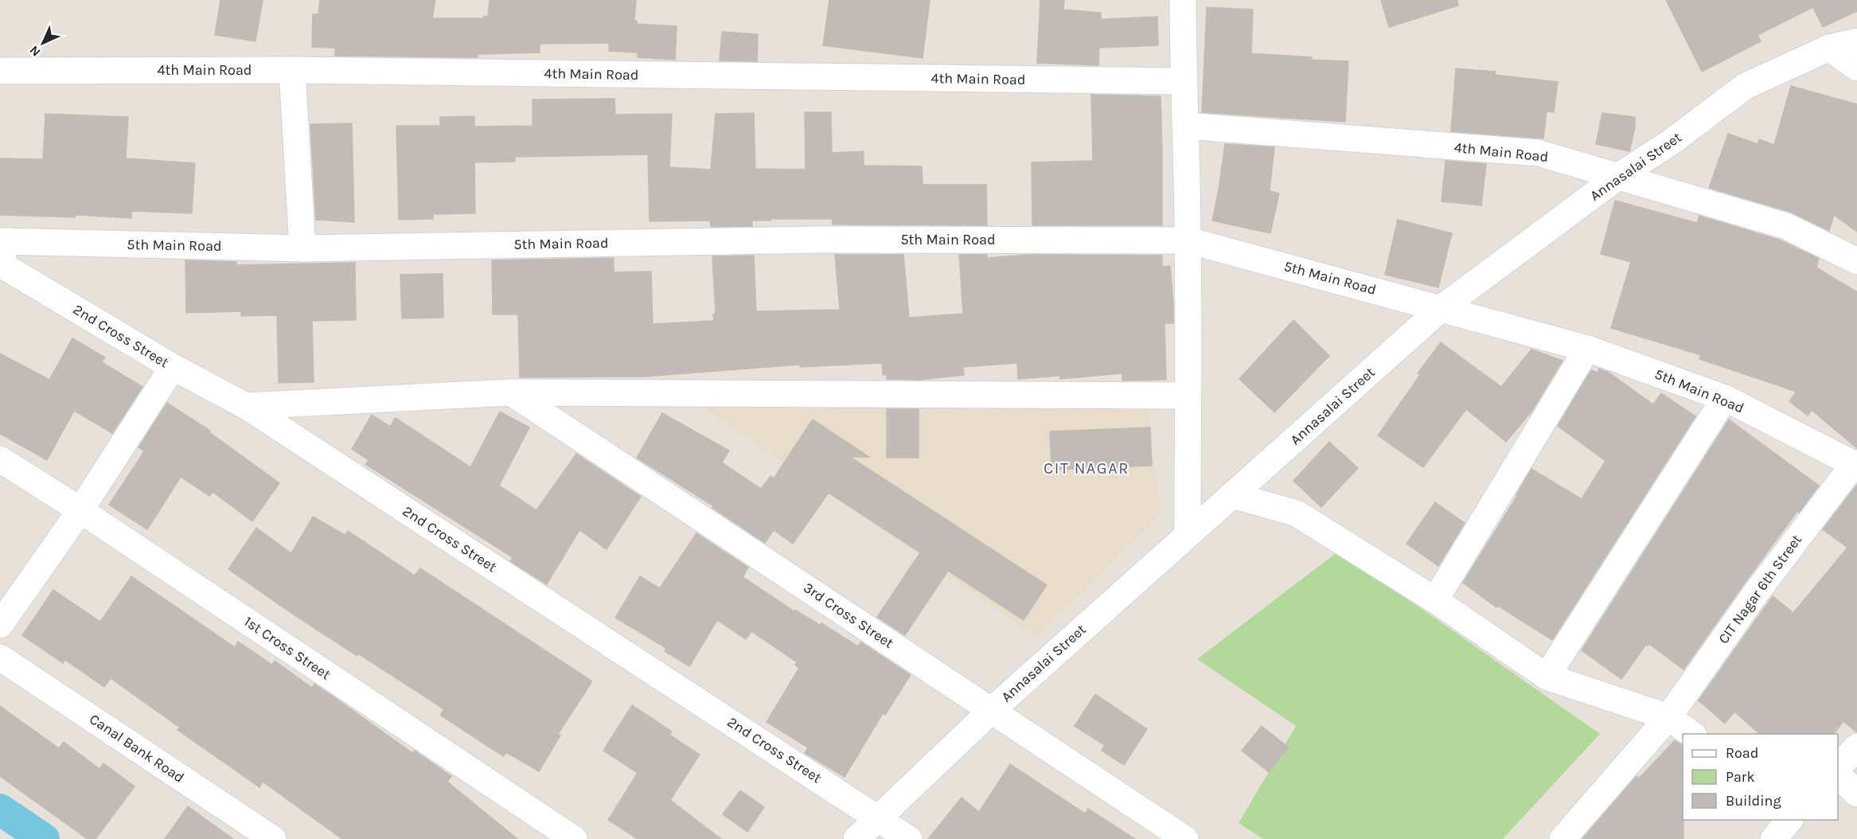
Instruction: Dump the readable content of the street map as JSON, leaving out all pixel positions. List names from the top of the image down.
{
  "streets": {
    "street": [
      "4th Main Road",
      "Annasalai Street",
      "5th Main Road",
      "2nd Cross Street",
      "CIT Nagar 6th Street",
      "3rd Cross Street",
      "1st Cross Street",
      "Canal Bank Road"
    ]
  },
  "crossings": [
    ["4th Main Road", "Annasalai Street"],
    ["Annasalai Street", "5th Main Road"],
    ["Annasalai Street", "2nd Cross Street"],
    ["Annasalai Street", "3rd Cross Street"],
    ["5th Main Road", "2nd Cross Street"],
    ["5th Main Road", "CIT Nagar 6th Street"]
  ],
  "districts": ["CIT NAGAR"],
  "legend": ["Road", "Park", "Building"],
  "north": "bottom left"
}
